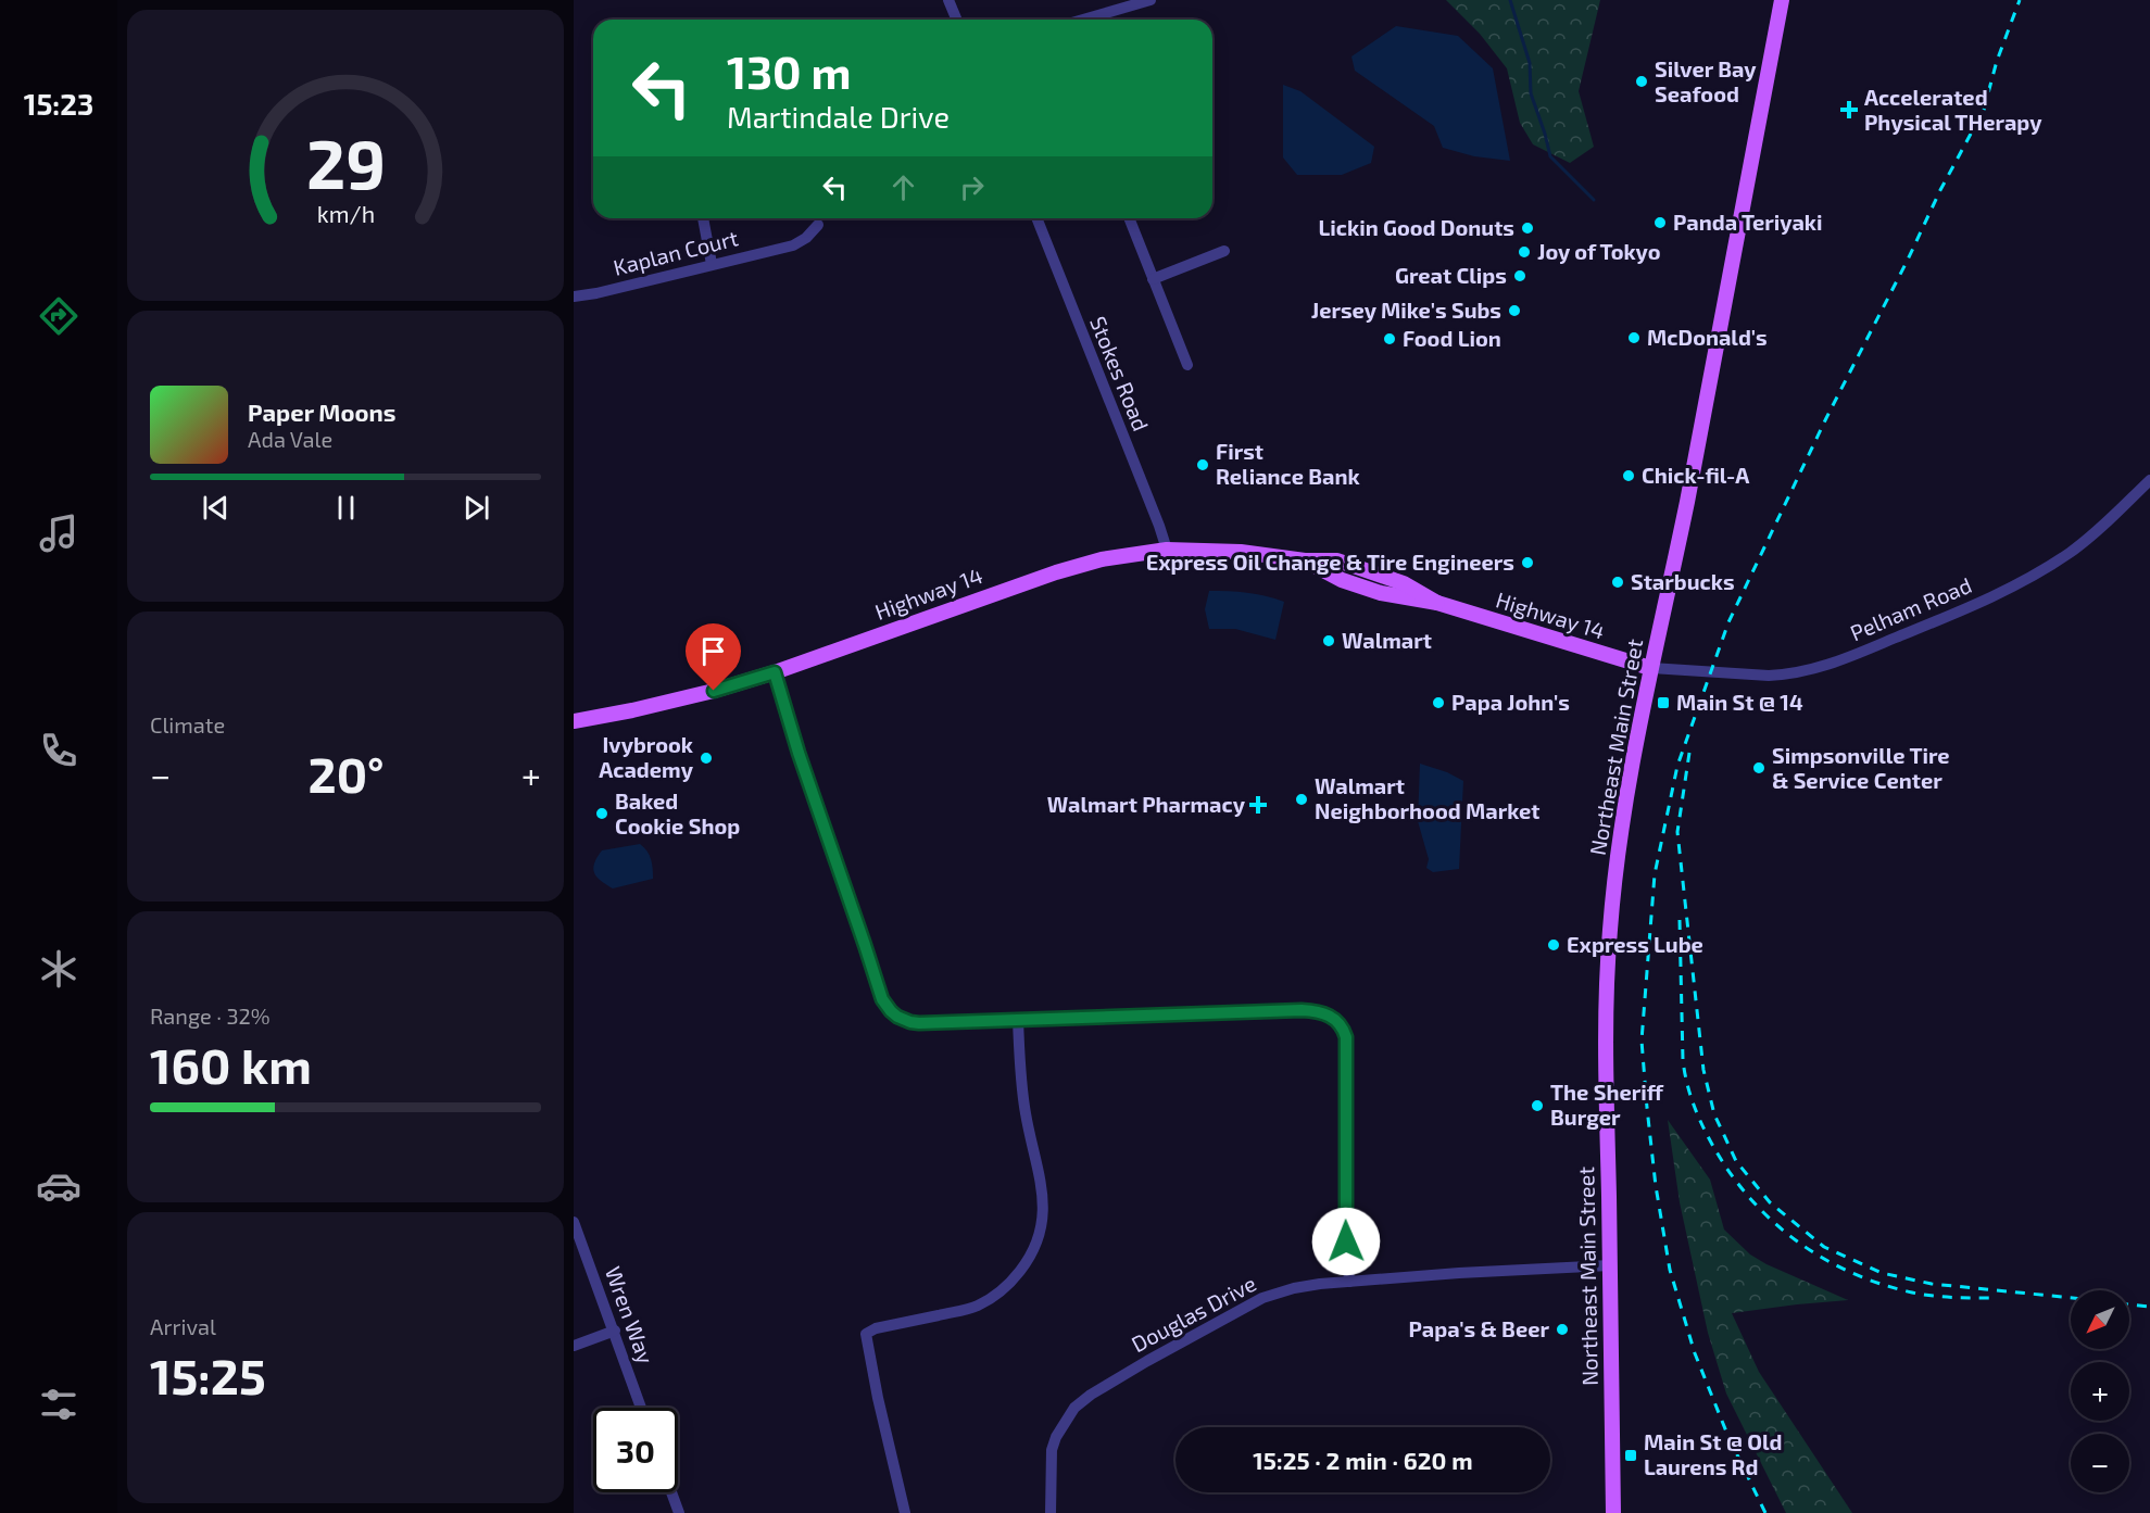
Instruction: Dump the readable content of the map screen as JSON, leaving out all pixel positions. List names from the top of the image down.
{
  "streets": {
    "main road": ["Highway 14", "Northeast Main Street"],
    "street": [
      "Kaplan Court",
      "Stokes Road",
      "Pelham Road",
      "Douglas Drive",
      "Wren Way"
    ]
  },
  "crossings": [
    ["Stokes Road", "Highway 14"],
    ["Highway 14", "Pelham Road"],
    ["Highway 14", "Northeast Main Street"],
    ["Pelham Road", "Northeast Main Street"],
    ["Northeast Main Street", "Douglas Drive"]
  ],
  "places": {
    "other": [
      "Silver Bay Seafood",
      "Panda Teriyaki",
      "Lickin Good Donuts",
      "Joy of Tokyo",
      "Great Clips",
      "Jersey Mike's Subs",
      "McDonald's",
      "Food Lion",
      "First Reliance Bank",
      "Chick-fil-A",
      "Express Oil Change & Tire Engineers",
      "Starbucks",
      "Walmart",
      "Papa John's",
      "Ivybrook Academy",
      "Simpsonville Tire & Service Center",
      "Walmart Neighborhood Market",
      "Baked Cookie Shop",
      "Express Lube",
      "The Sheriff Burger",
      "Papa's & Beer"
    ],
    "health": ["Accelerated Physical THerapy", "Walmart Pharmacy"],
    "transit": ["Main St @ 14", "Main St @ Old Laurens Rd"]
  },
  "north": "bottom left",
  "page": {
    "tabs": "15:23",
    "turn": ["130 m", "Martindale Drive"],
    "song": ["Paper Moons", "Ada Vale"],
    "tile": [
      "Climate",
      ["Range · 32%", "160 km"],
      ["Arrival", "15:25"]
    ],
    "heat": ["−", "20°", "+"],
    "map_buttons": ["+", "−"],
    "limit": "30",
    "trip": "15:25 · 2 min · 620 m",
    "gauge": ["29", "km/h"]
  }
}
